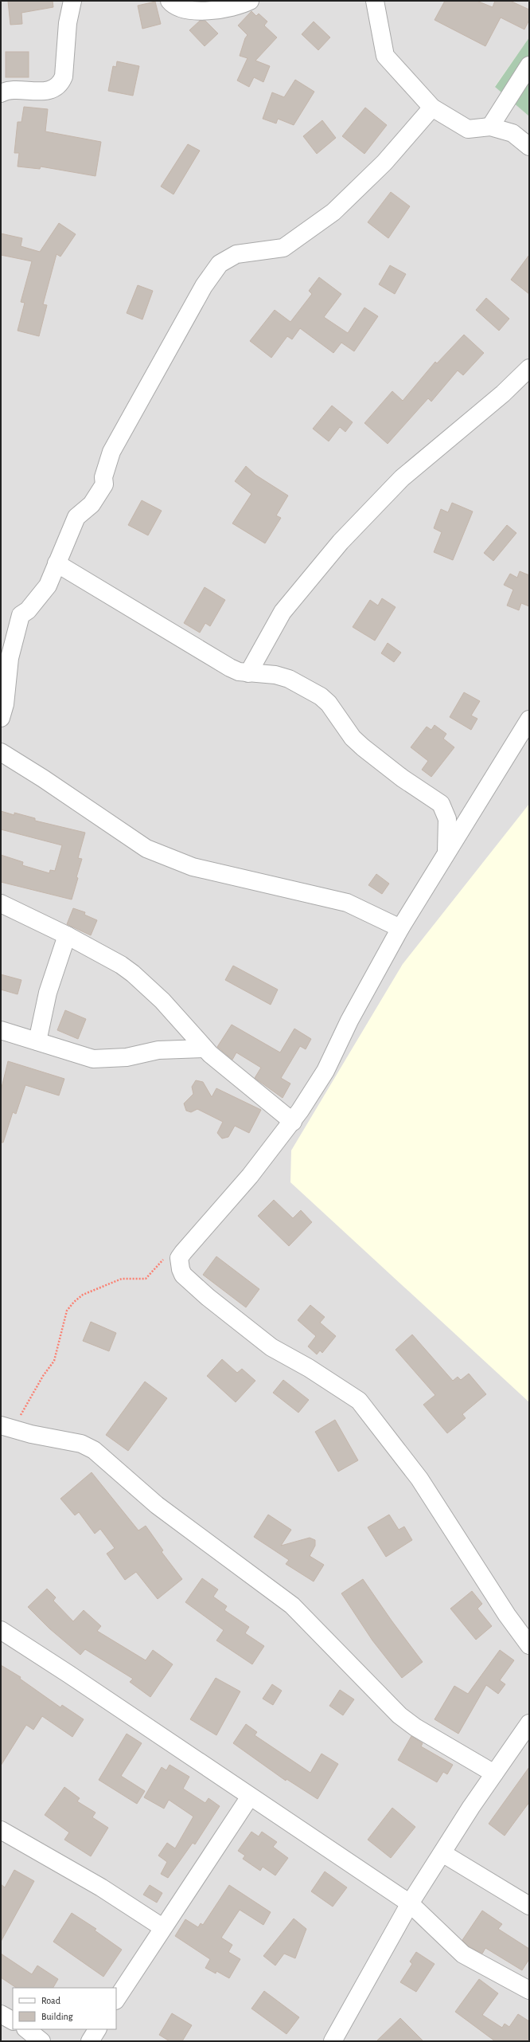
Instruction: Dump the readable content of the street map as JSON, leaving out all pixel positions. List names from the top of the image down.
{
  "legend": ["Road", "Building"]
}
